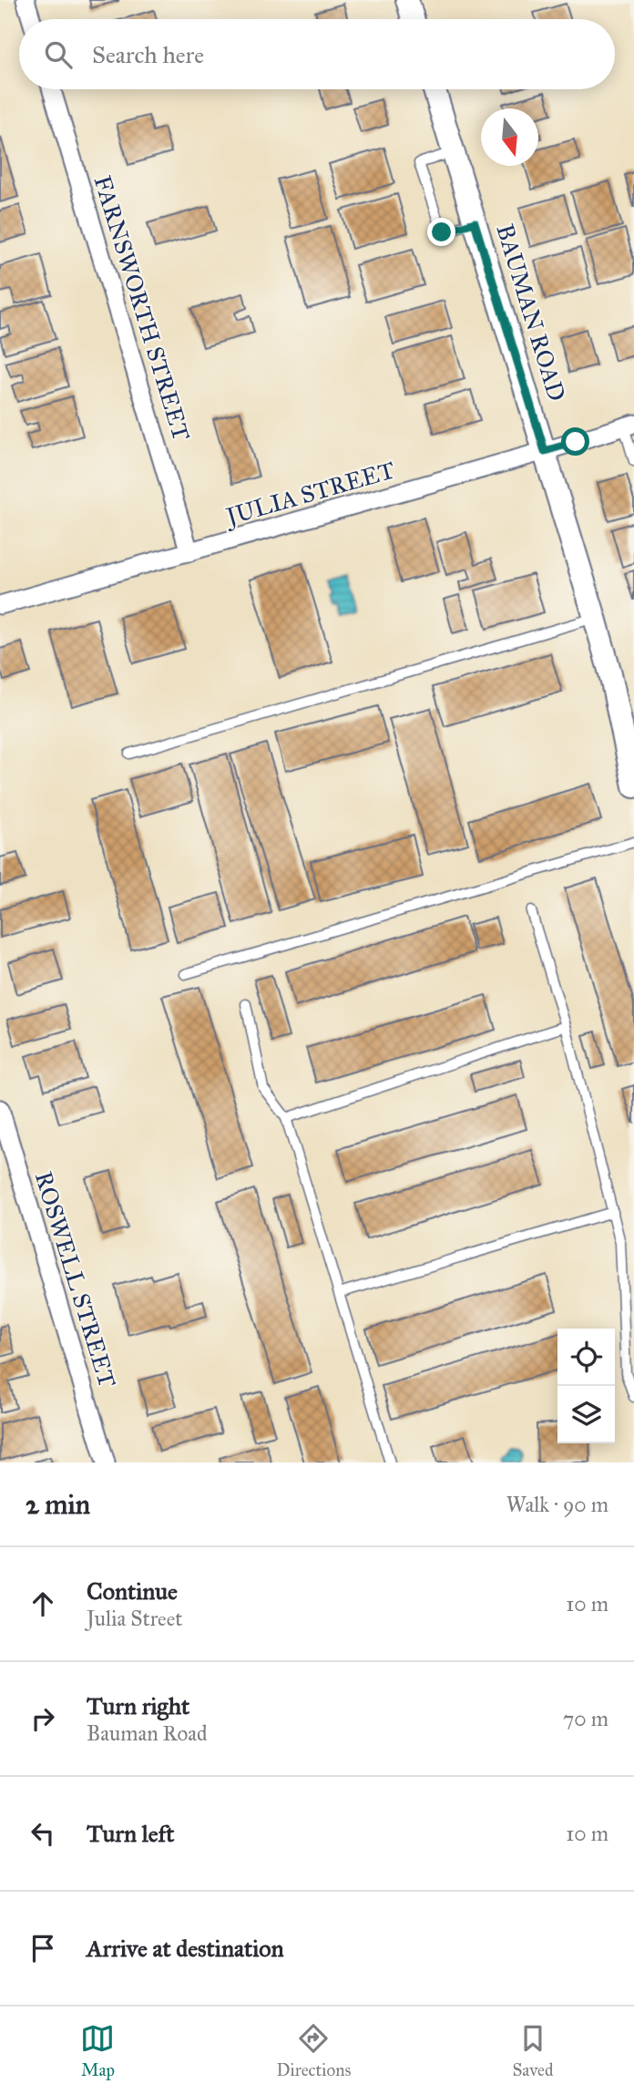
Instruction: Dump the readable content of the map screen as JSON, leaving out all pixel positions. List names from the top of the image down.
{
  "streets": {
    "street": [
      "FARNSWORTH STREET",
      "BAUMAN ROAD",
      "JULIA STREET",
      "ROSWELL STREET"
    ]
  },
  "crossings": [
    ["FARNSWORTH STREET", "JULIA STREET"],
    ["BAUMAN ROAD", "JULIA STREET"]
  ],
  "north": "bottom",
  "page": {
    "search": "Search here",
    "heading": ["2 min", "Walk · 90 m"],
    "list": [
      ["Continue", "Julia Street", "10 m"],
      ["Turn right", "Bauman Road", "70 m"],
      ["Turn left", "10 m"],
      "Arrive at destination"
    ],
    "nav": ["Map", "Directions", "Saved"]
  }
}
